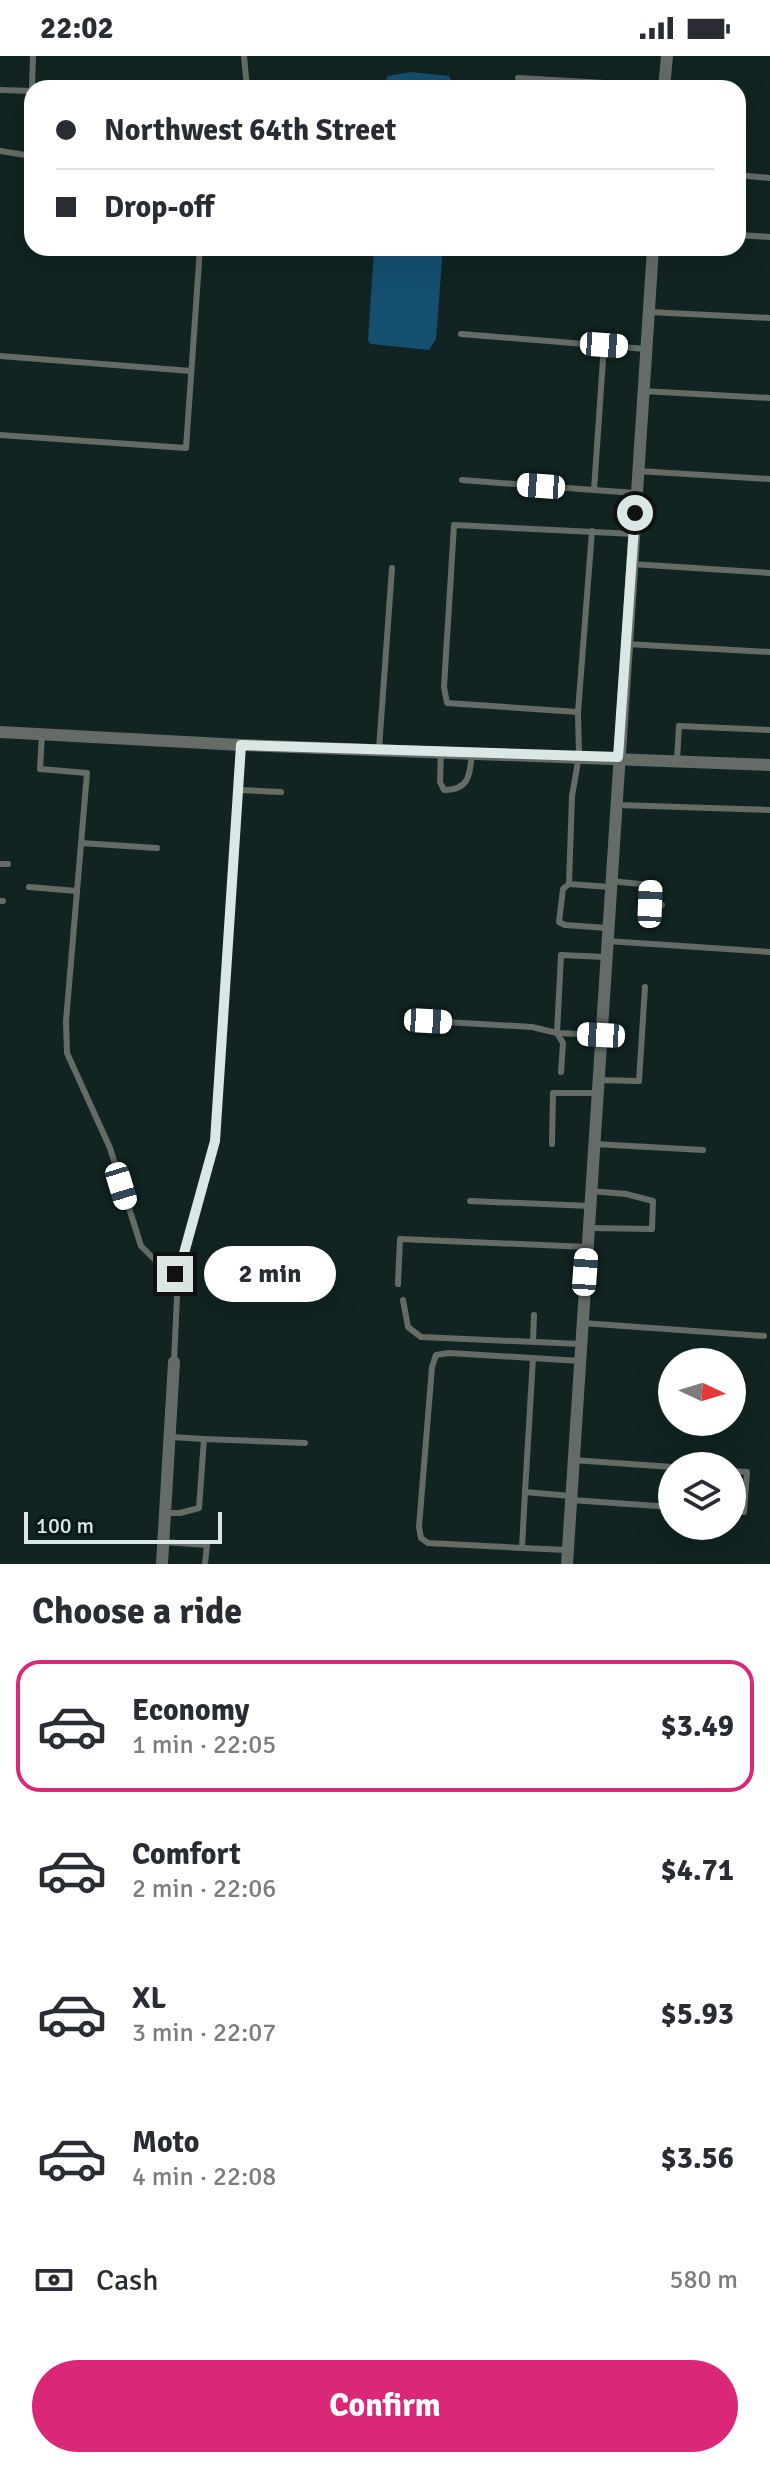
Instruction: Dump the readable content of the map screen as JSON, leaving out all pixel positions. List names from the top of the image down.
{
  "scale_bar": "100 m",
  "north": "right",
  "page": {
    "status": "22:02",
    "banner": ["Northwest 64th Street", "Drop-off"],
    "bubble": "2 min",
    "scale": "100 m",
    "heading": "Choose a ride",
    "list": [
      {
        "name": "Economy",
        "note": "1 min · 22:05",
        "value": "$3.49"
      },
      {
        "name": "Comfort",
        "note": "2 min · 22:06",
        "value": "$4.71"
      },
      {
        "name": "XL",
        "note": "3 min · 22:07",
        "value": "$5.93"
      },
      {
        "name": "Moto",
        "note": "4 min · 22:08",
        "value": "$3.56"
      }
    ],
    "pay": ["Cash", "580 m"],
    "buttons": "Confirm"
  }
}
